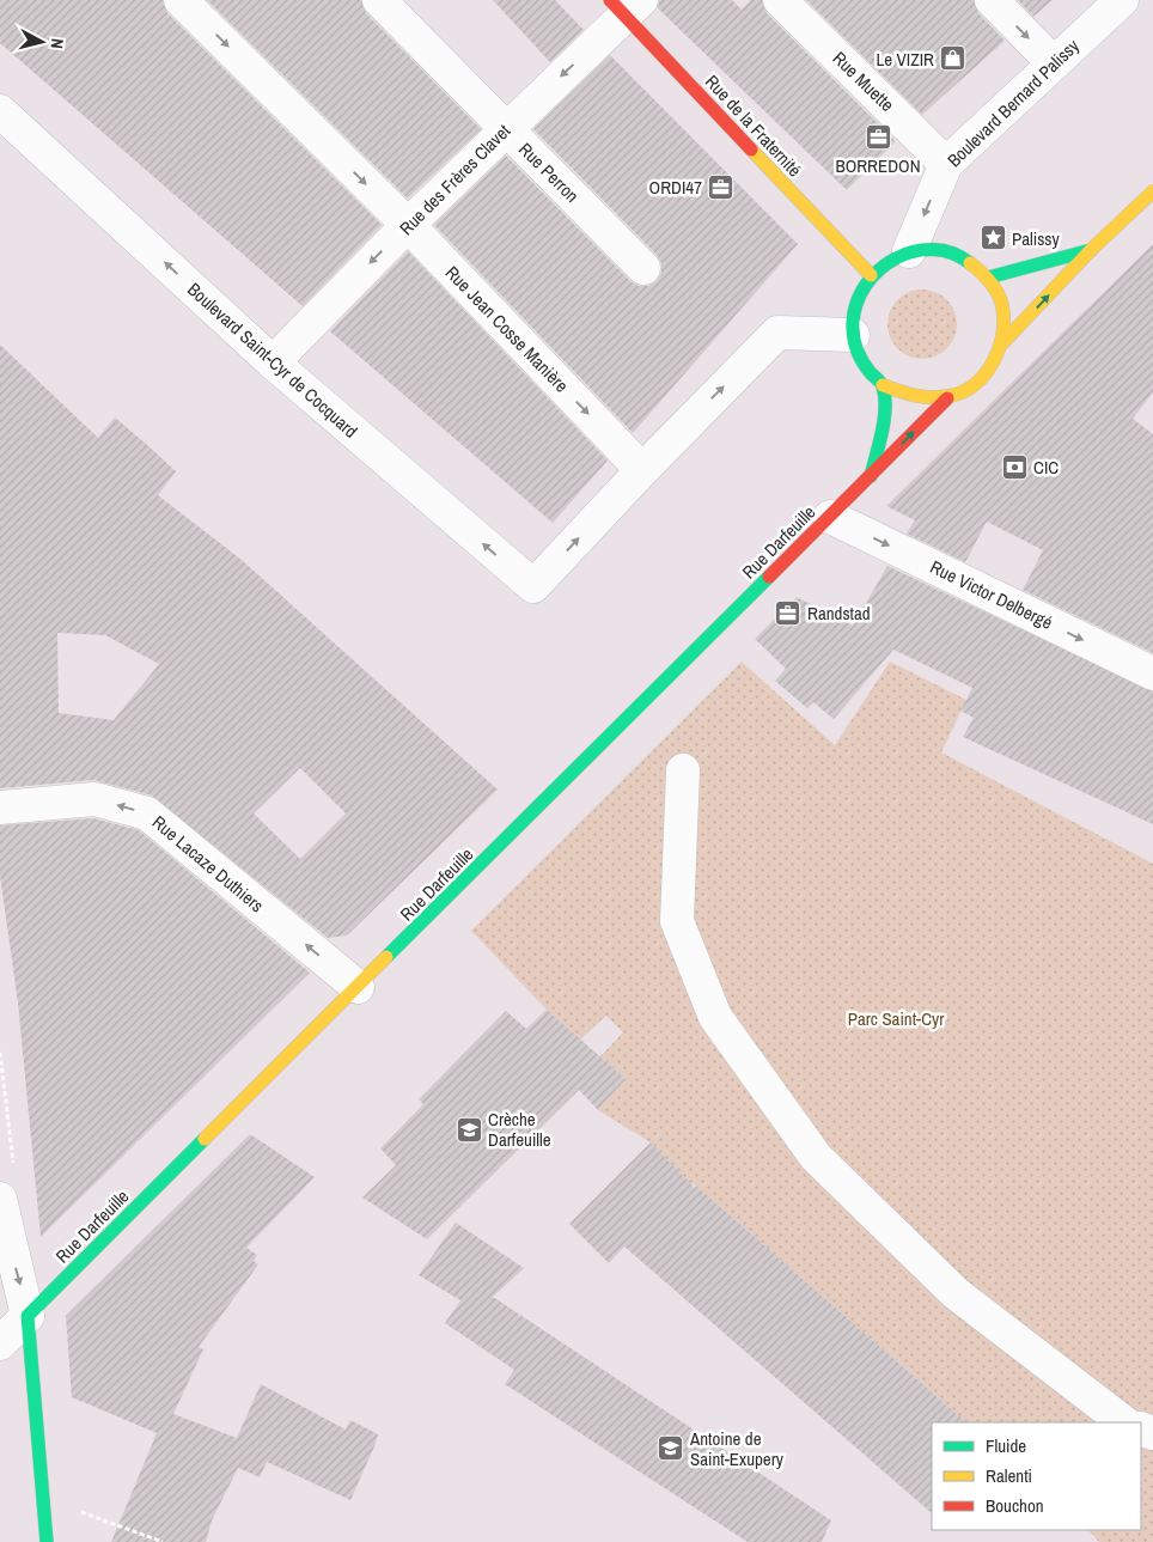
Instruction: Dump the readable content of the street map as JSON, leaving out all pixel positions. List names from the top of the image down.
{
  "streets": {
    "main road": ["Rue de la Fraternité", "Rue Darfeuille"],
    "street": [
      "Rue Muette",
      "Boulevard Bernard Palissy",
      "Rue Perron",
      "Rue des Frères Clavet",
      "Rue Jean Cosse Manière",
      "Boulevard Saint-Cyr de Cocquard",
      "Rue Victor Delbergé",
      "Rue Lacaze Duthiers"
    ]
  },
  "crossings": [
    ["Rue Muette", "Boulevard Bernard Palissy"],
    ["Boulevard Bernard Palissy", "Rue de la Fraternité"],
    ["Boulevard Bernard Palissy", "Rue Darfeuille"],
    ["Rue de la Fraternité", "Rue des Frères Clavet"],
    ["Rue de la Fraternité", "Rue Darfeuille"],
    ["Rue Perron", "Rue des Frères Clavet"],
    ["Rue des Frères Clavet", "Rue Jean Cosse Manière"],
    ["Rue des Frères Clavet", "Boulevard Saint-Cyr de Cocquard"],
    ["Rue Jean Cosse Manière", "Boulevard Saint-Cyr de Cocquard"],
    ["Rue Darfeuille", "Rue Victor Delbergé"],
    ["Rue Darfeuille", "Rue Lacaze Duthiers"]
  ],
  "one_way": [
    "Rue des Frères Clavet",
    "Rue Jean Cosse Manière",
    "Boulevard Saint-Cyr de Cocquard",
    "Rue Victor Delbergé",
    "Rue Lacaze Duthiers"
  ],
  "parks": ["Parc Saint-Cyr"],
  "places": {
    "shop": ["Le VIZIR"],
    "office": ["BORREDON", "ORDI47", "Randstad"],
    "place": ["Palissy"],
    "bank": ["CIC"],
    "school or university": ["Crèche Darfeuille", "Antoine de Saint-Exupery"]
  },
  "legend": ["Fluide", "Ralenti", "Bouchon"],
  "north": "right"
}
